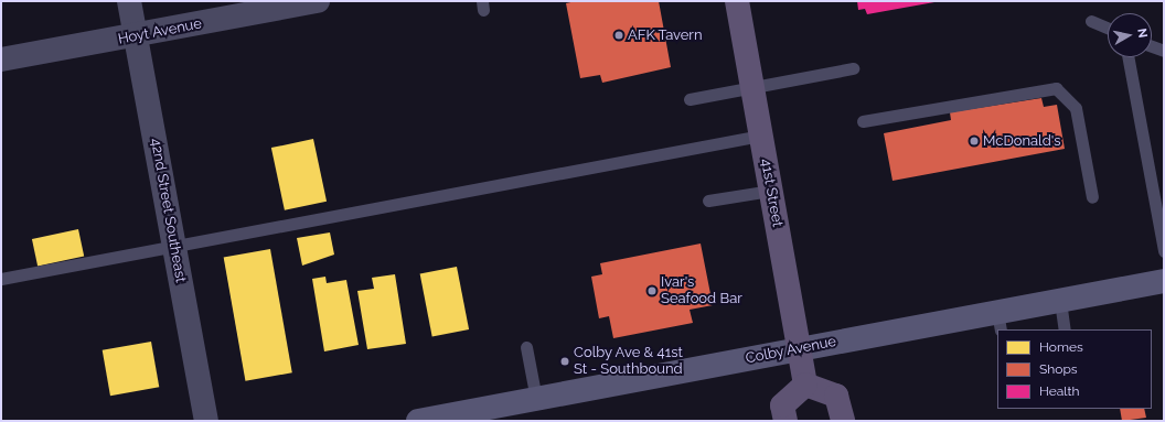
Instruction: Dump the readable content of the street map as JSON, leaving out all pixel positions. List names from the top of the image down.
{
  "streets": {
    "main road": ["41st Street", "Colby Avenue"],
    "street": ["Hoyt Avenue", "42nd Street Southeast"]
  },
  "crossings": [
    ["Hoyt Avenue", "42nd Street Southeast"],
    ["41st Street", "Colby Avenue"]
  ],
  "places": [
    "AFK Tavern",
    "McDonald's",
    "Ivar's Seafood Bar",
    "Colby Ave & 41st St - Southbound"
  ],
  "legend": ["Homes", "Shops", "Health"],
  "north": "right"
}
